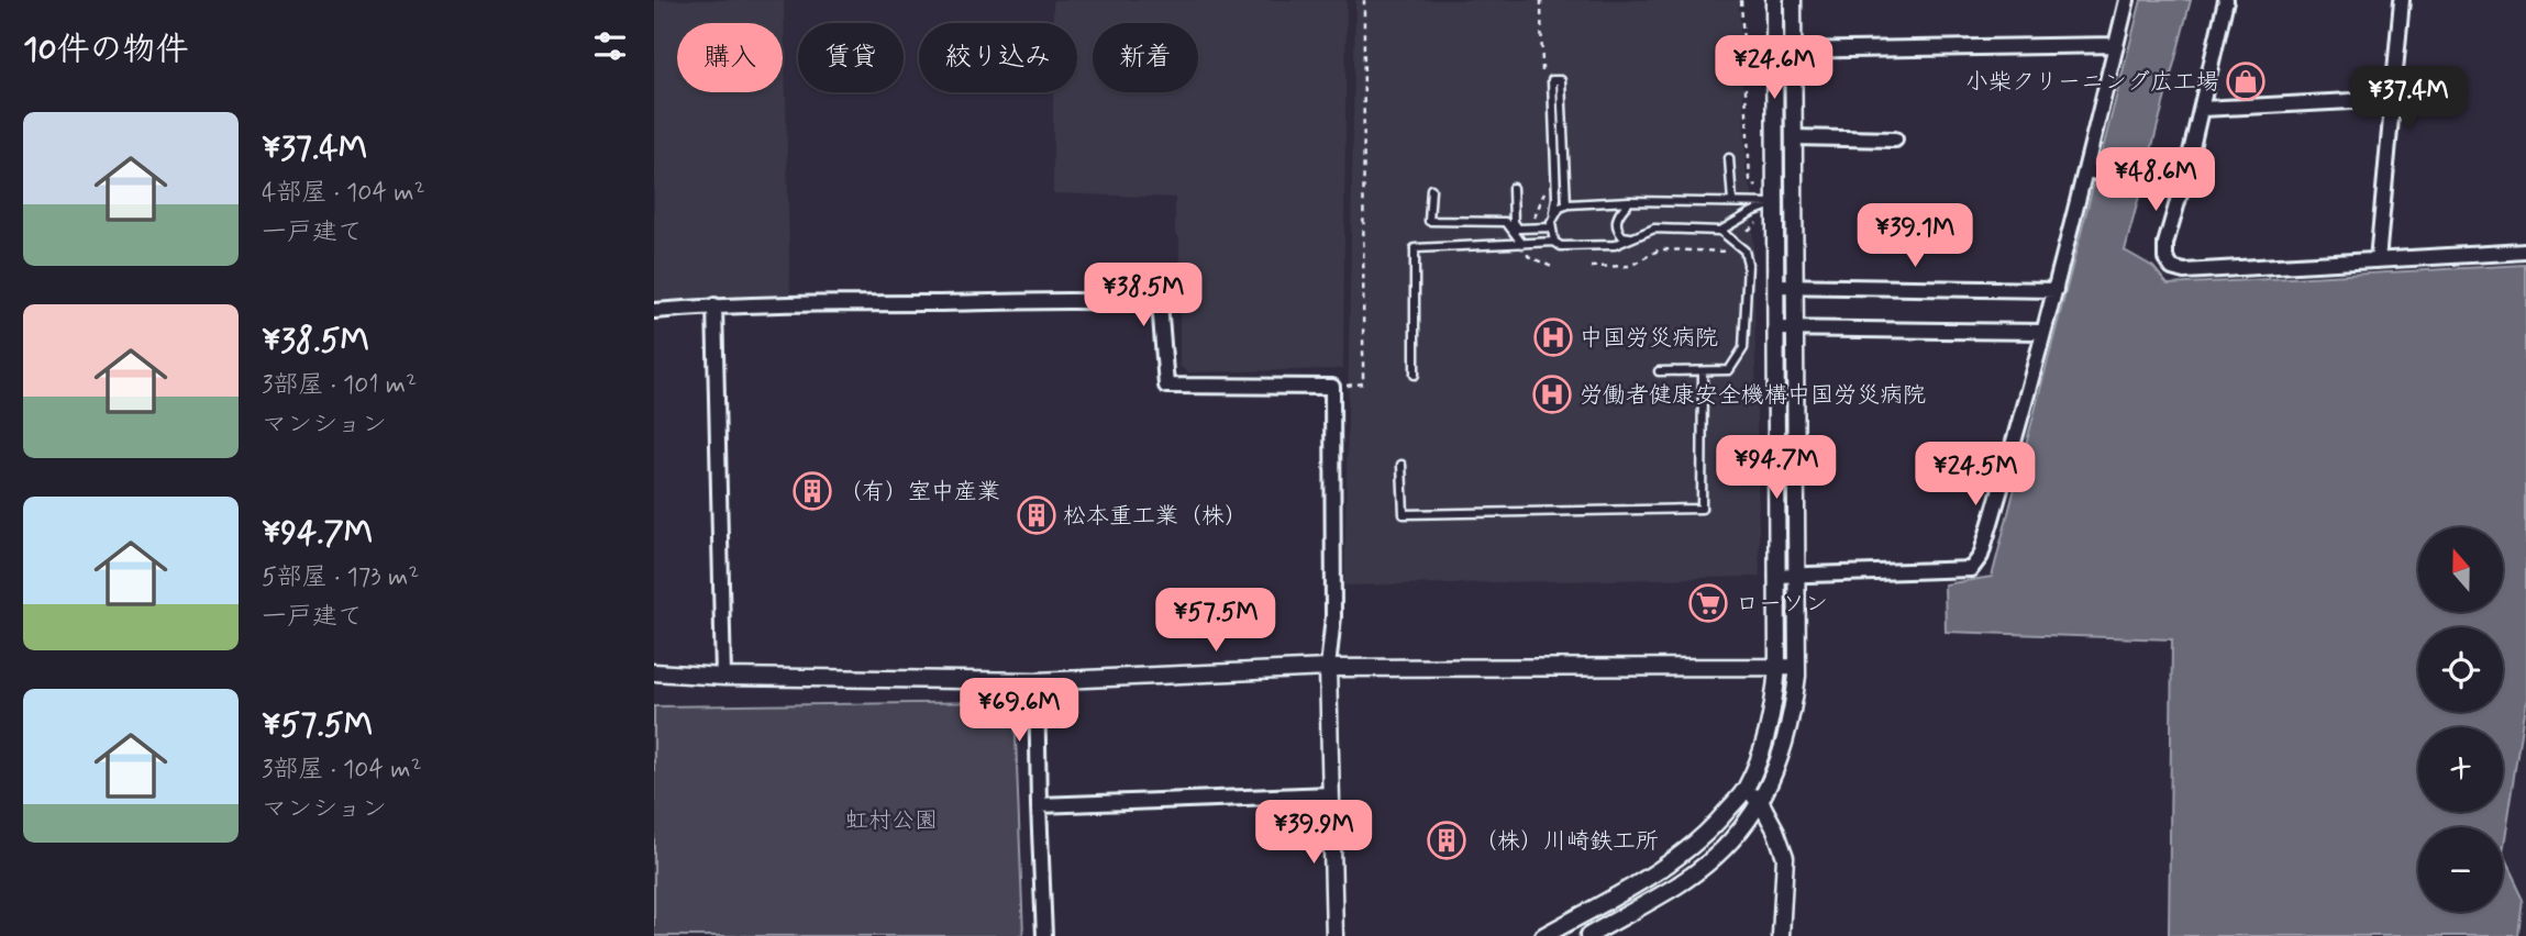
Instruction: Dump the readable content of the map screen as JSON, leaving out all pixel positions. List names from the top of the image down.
{
  "parks": ["虹村公園"],
  "places": {
    "shop": ["小柴クリーニング広工場"],
    "hospital": ["中国労災病院", "労働者健康安全機構中国労災病院"],
    "building": ["（有）室中産業", "松本重工業（株）", "（株）川崎鉄工所"],
    "supermarket": ["ローソン"]
  },
  "north": "top",
  "page": {
    "heading": "10件の物件",
    "chip": [
      "購入",
      "賃貸",
      "絞り込み",
      "新着"
    ],
    "price": [
      "¥24.6M",
      "¥37.4M",
      "¥48.6M",
      "¥39.1M",
      "¥38.5M",
      "¥94.7M",
      "¥24.5M",
      "¥57.5M",
      "¥69.6M",
      "¥39.9M"
    ],
    "list": [
      {
        "name": "¥37.4M",
        "note": "4部屋 · 104 m² · 一戸建て"
      },
      {
        "name": "¥38.5M",
        "note": "3部屋 · 101 m² · マンション"
      },
      {
        "name": "¥94.7M",
        "note": "5部屋 · 173 m² · 一戸建て"
      },
      {
        "name": "¥57.5M",
        "note": "3部屋 · 104 m² · マンション"
      }
    ],
    "map_buttons": ["+", "−"]
  }
}
